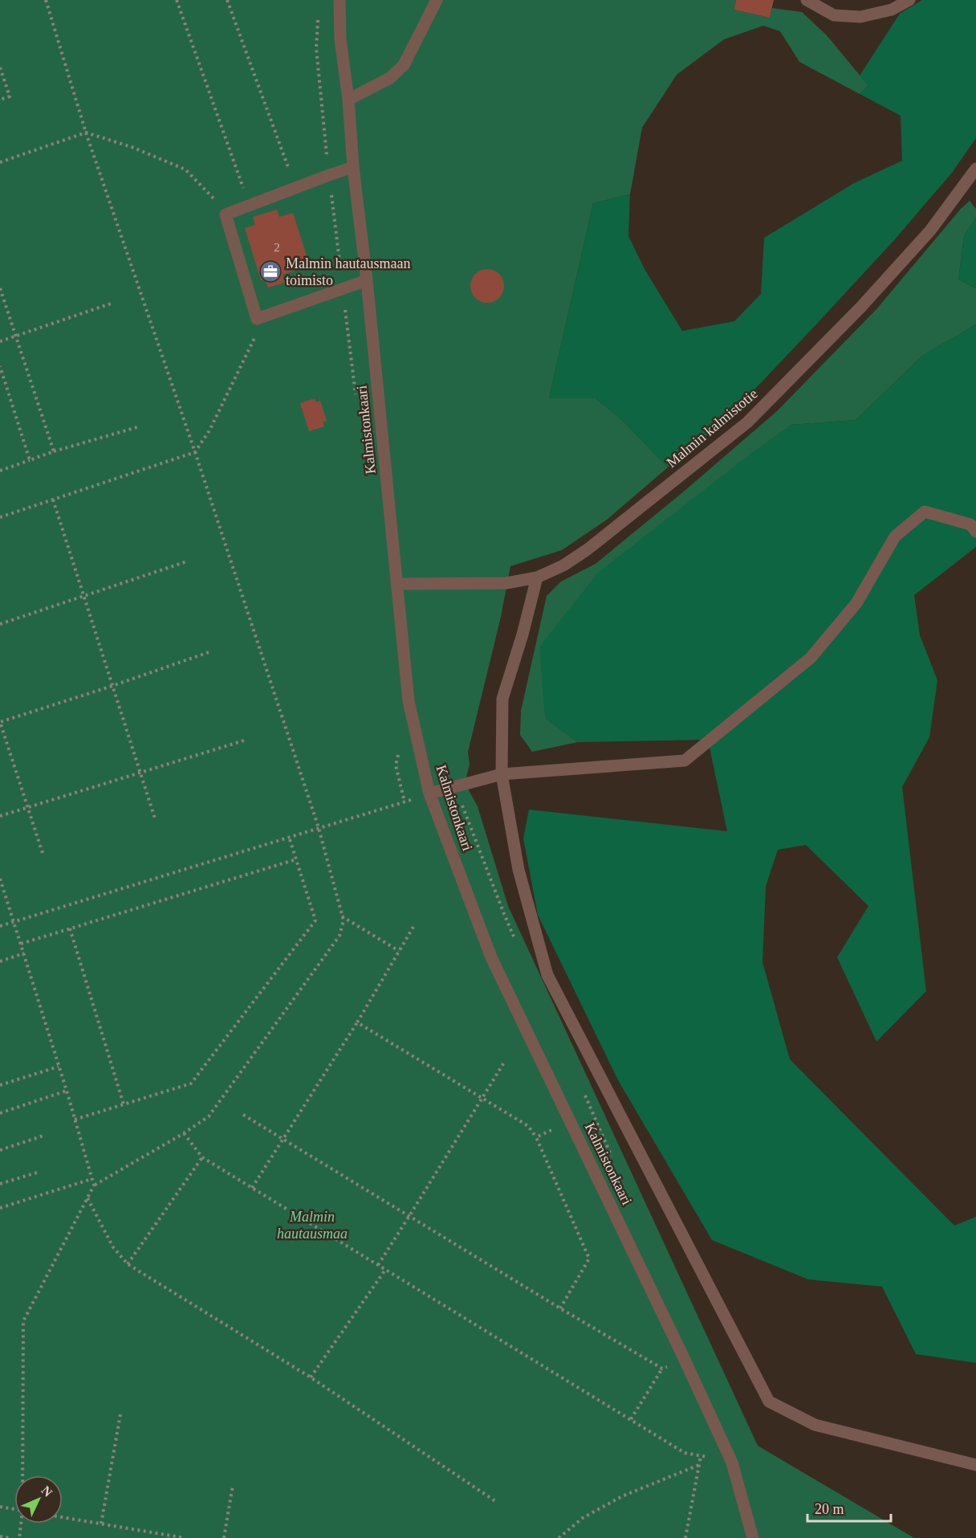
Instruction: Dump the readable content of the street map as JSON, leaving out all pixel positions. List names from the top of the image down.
{
  "streets": {
    "street": ["Malmin kalmistotie", "Kalmistonkaari"]
  },
  "crossings": [
    ["Malmin kalmistotie", "Kalmistonkaari"]
  ],
  "parks": ["Malmin hautausmaa"],
  "places": {
    "office": ["Malmin hautausmaan toimisto"]
  },
  "house_numbers": ["2"],
  "scale_bar": "20 m",
  "north": "top right"
}
